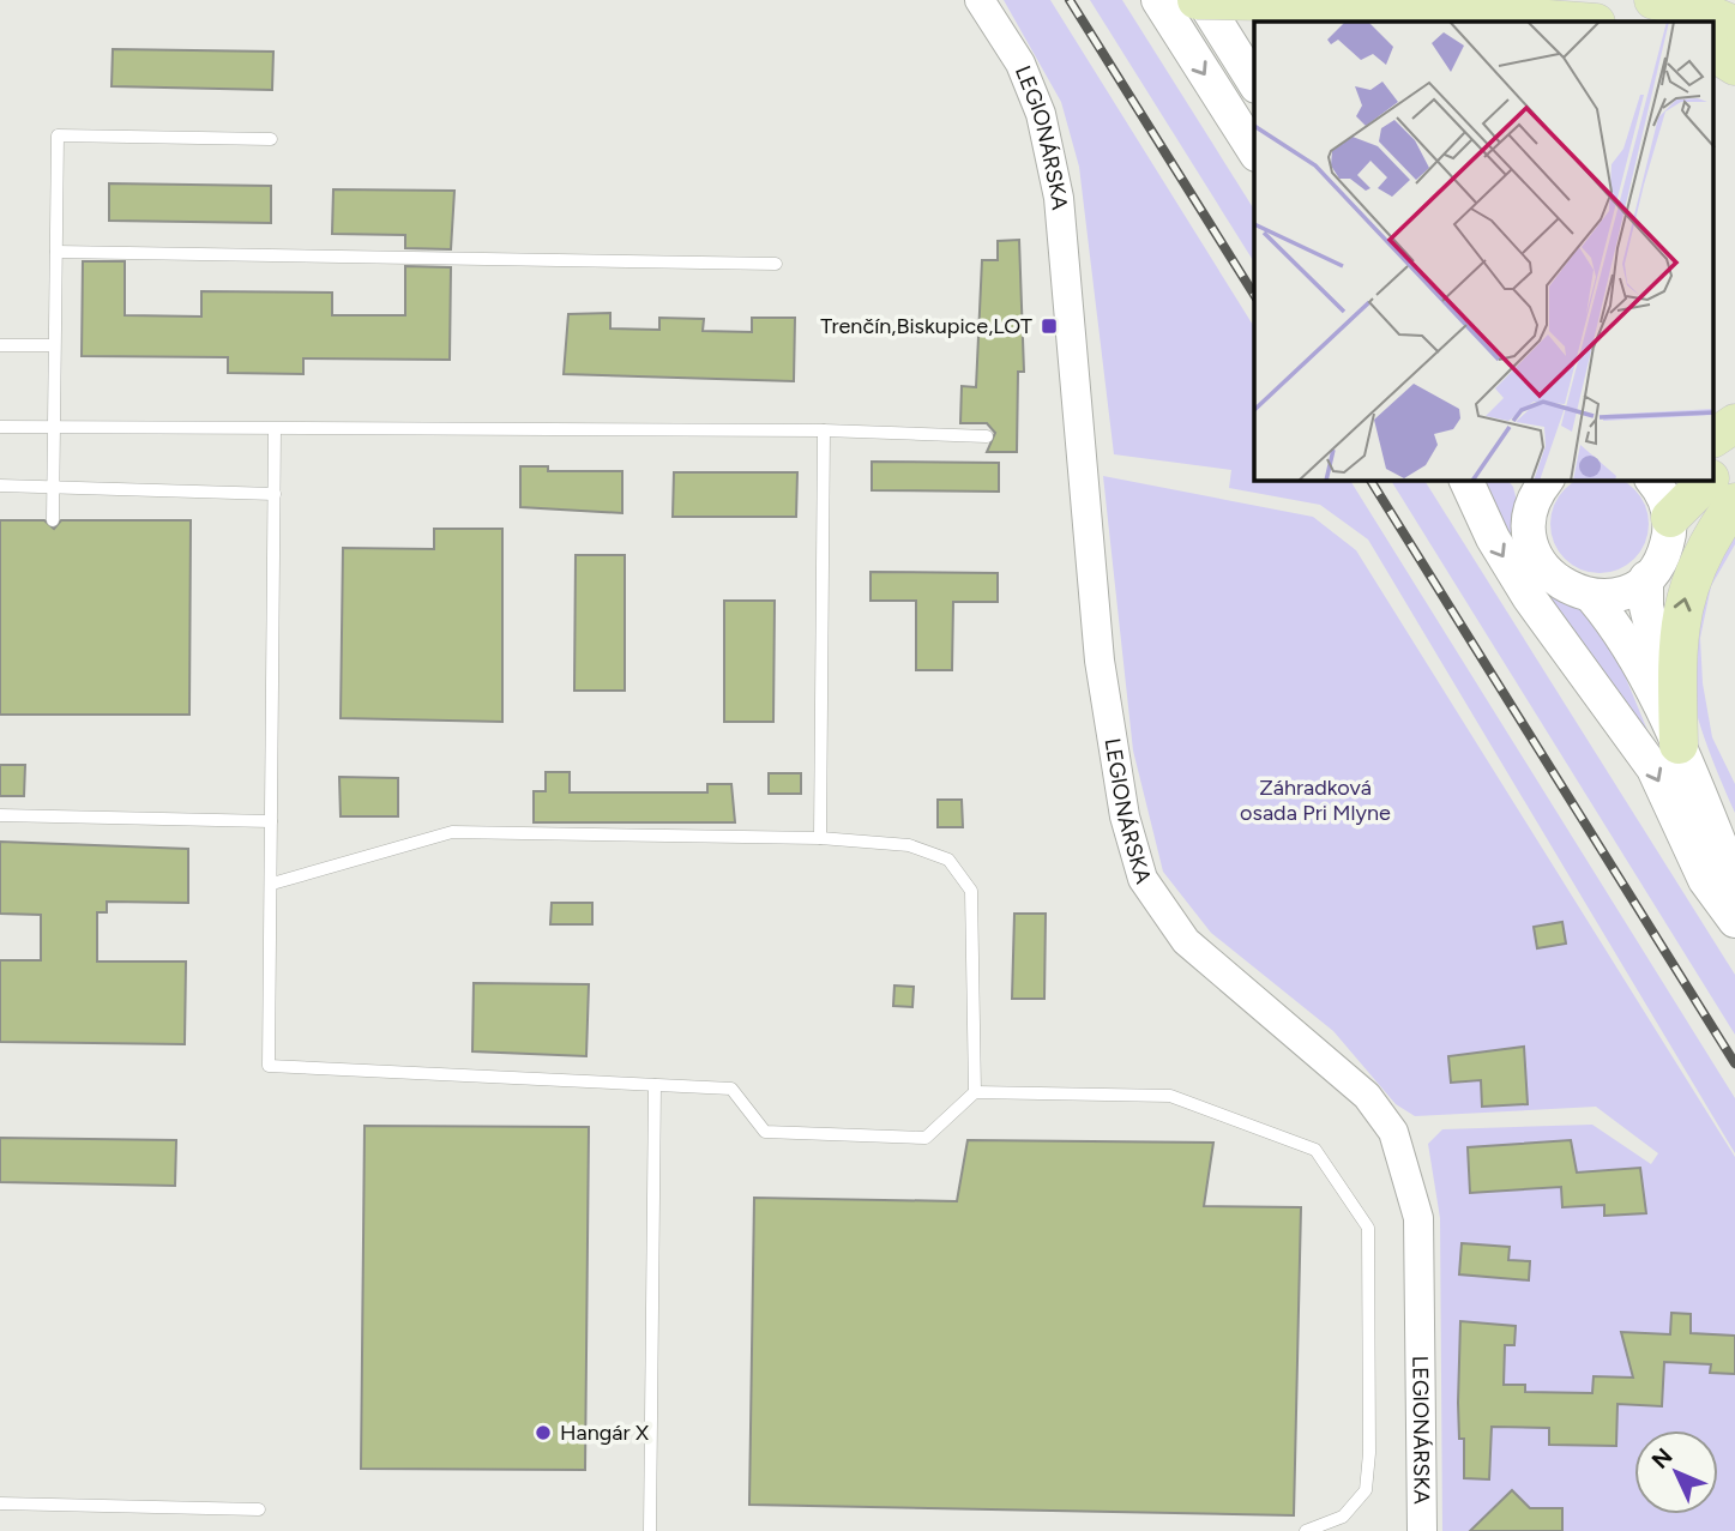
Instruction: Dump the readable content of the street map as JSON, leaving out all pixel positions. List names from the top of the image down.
{
  "streets": {
    "street": ["LEGIONÁRSKA"]
  },
  "parks": ["Záhradková osada Pri Mlyne"],
  "places": {
    "transit": ["Trenčín,Biskupice,LOT"],
    "other": ["Hangár X"]
  },
  "north": "top left"
}
